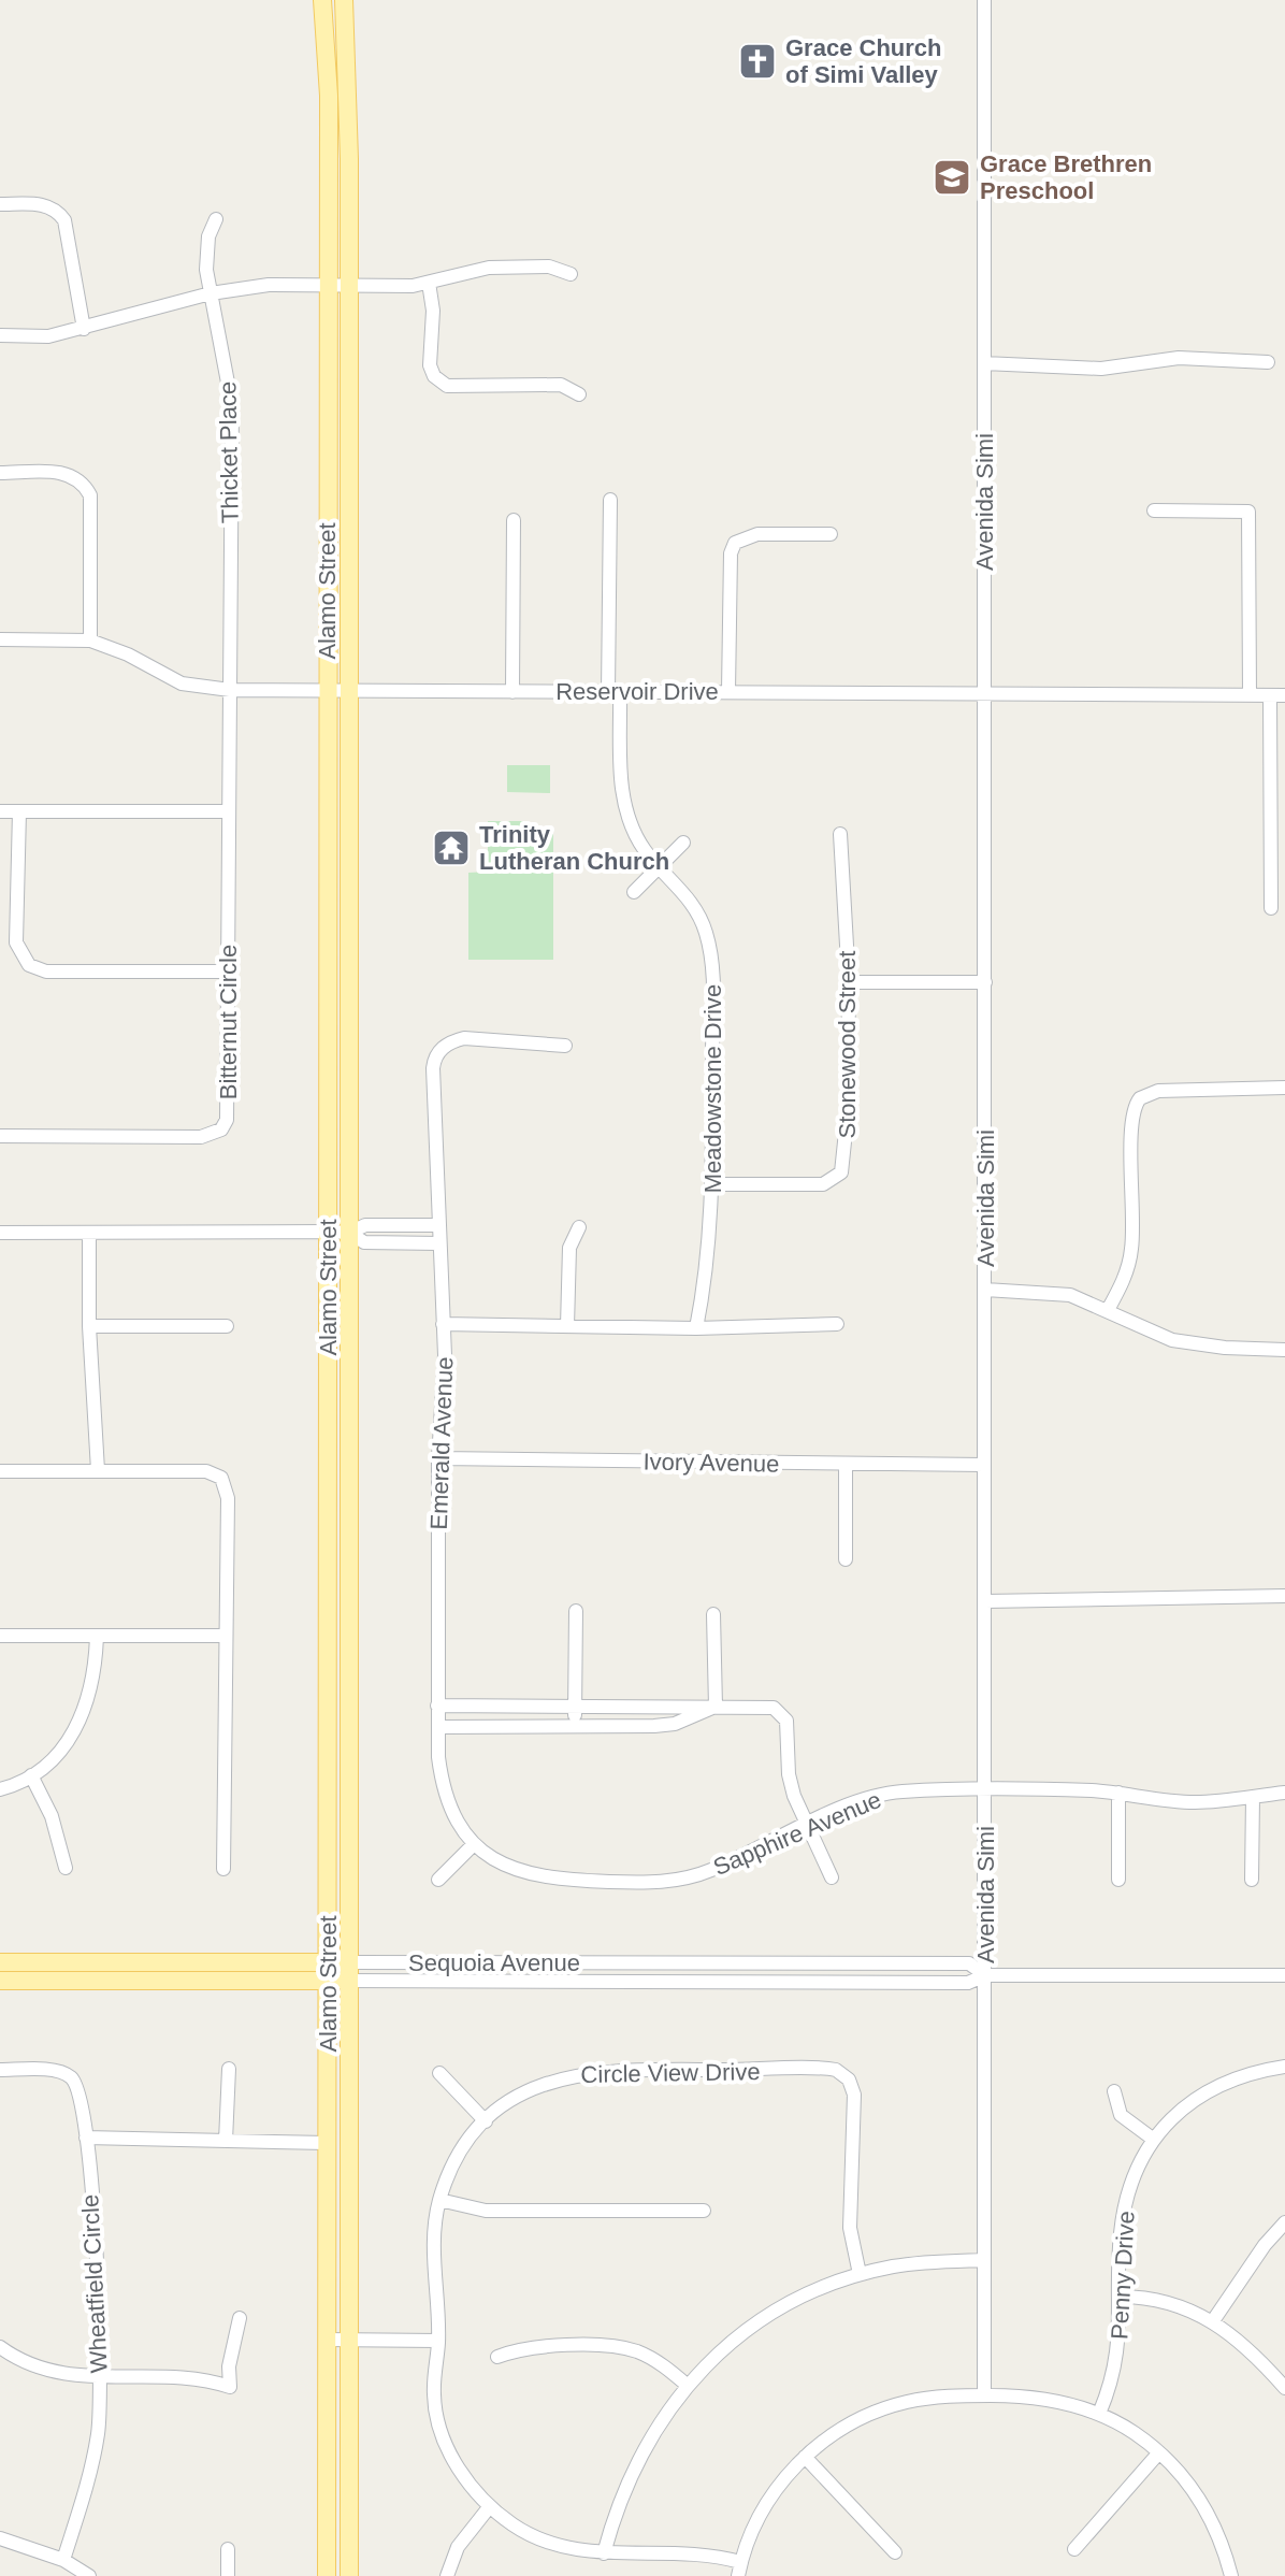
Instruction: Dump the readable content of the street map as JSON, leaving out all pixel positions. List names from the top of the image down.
{
  "streets": {
    "main road": ["Alamo Street", "Sequoia Avenue"],
    "street": [
      "Thicket Place",
      "Avenida Simi",
      "Reservoir Drive",
      "Bitternut Circle",
      "Stonewood Street",
      "Meadowstone Drive",
      "Emerald Avenue",
      "Ivory Avenue",
      "Sapphire Avenue",
      "Circle View Drive",
      "Penny Drive",
      "Wheatfield Circle"
    ]
  },
  "crossings": [
    ["Thicket Place", "Reservoir Drive"],
    ["Thicket Place", "Bitternut Circle"],
    ["Avenida Simi", "Reservoir Drive"],
    ["Avenida Simi", "Ivory Avenue"],
    ["Avenida Simi", "Sapphire Avenue"],
    ["Avenida Simi", "Sequoia Avenue"],
    ["Alamo Street", "Reservoir Drive"],
    ["Alamo Street", "Sequoia Avenue"],
    ["Reservoir Drive", "Bitternut Circle"],
    ["Reservoir Drive", "Meadowstone Drive"],
    ["Stonewood Street", "Meadowstone Drive"],
    ["Emerald Avenue", "Ivory Avenue"],
    ["Emerald Avenue", "Sapphire Avenue"]
  ],
  "places": {
    "church": ["Grace Church of Simi Valley"],
    "school or university": ["Grace Brethren Preschool"],
    "temple": ["Trinity Lutheran Church"]
  }
}
